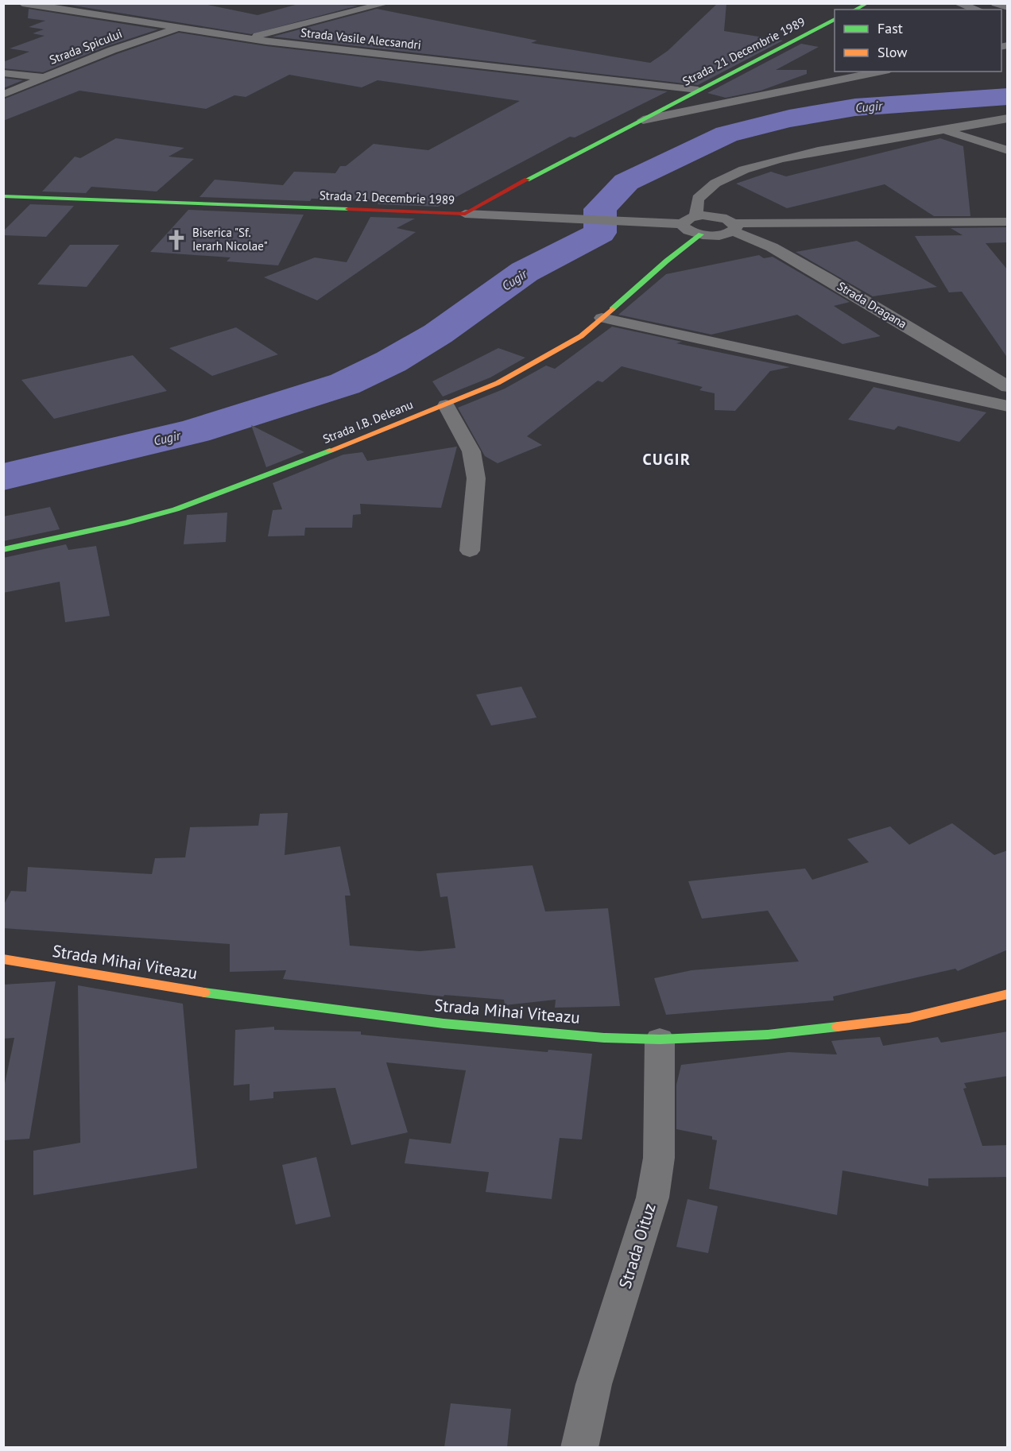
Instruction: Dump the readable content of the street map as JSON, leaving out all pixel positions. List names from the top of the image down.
{
  "streets": {
    "main road": ["Strada 21 Decembrie 1989", "Strada I.B. Deleanu", "Strada Mihai Viteazu"],
    "street": [
      "Strada Vasile Alecsandri",
      "Strada Spicului",
      "Strada Dragana",
      "Strada Oituz"
    ]
  },
  "crossings": [
    ["Strada Vasile Alecsandri", "Strada Spicului"],
    ["Strada Vasile Alecsandri", "Strada 21 Decembrie 1989"],
    ["Strada Mihai Viteazu", "Strada Oituz"]
  ],
  "districts": ["CUGIR"],
  "water": ["Cugir"],
  "places": {
    "church": ["Biserica \"Sf. Ierarh Nicolae\""]
  },
  "legend": ["Fast", "Slow"]
}
